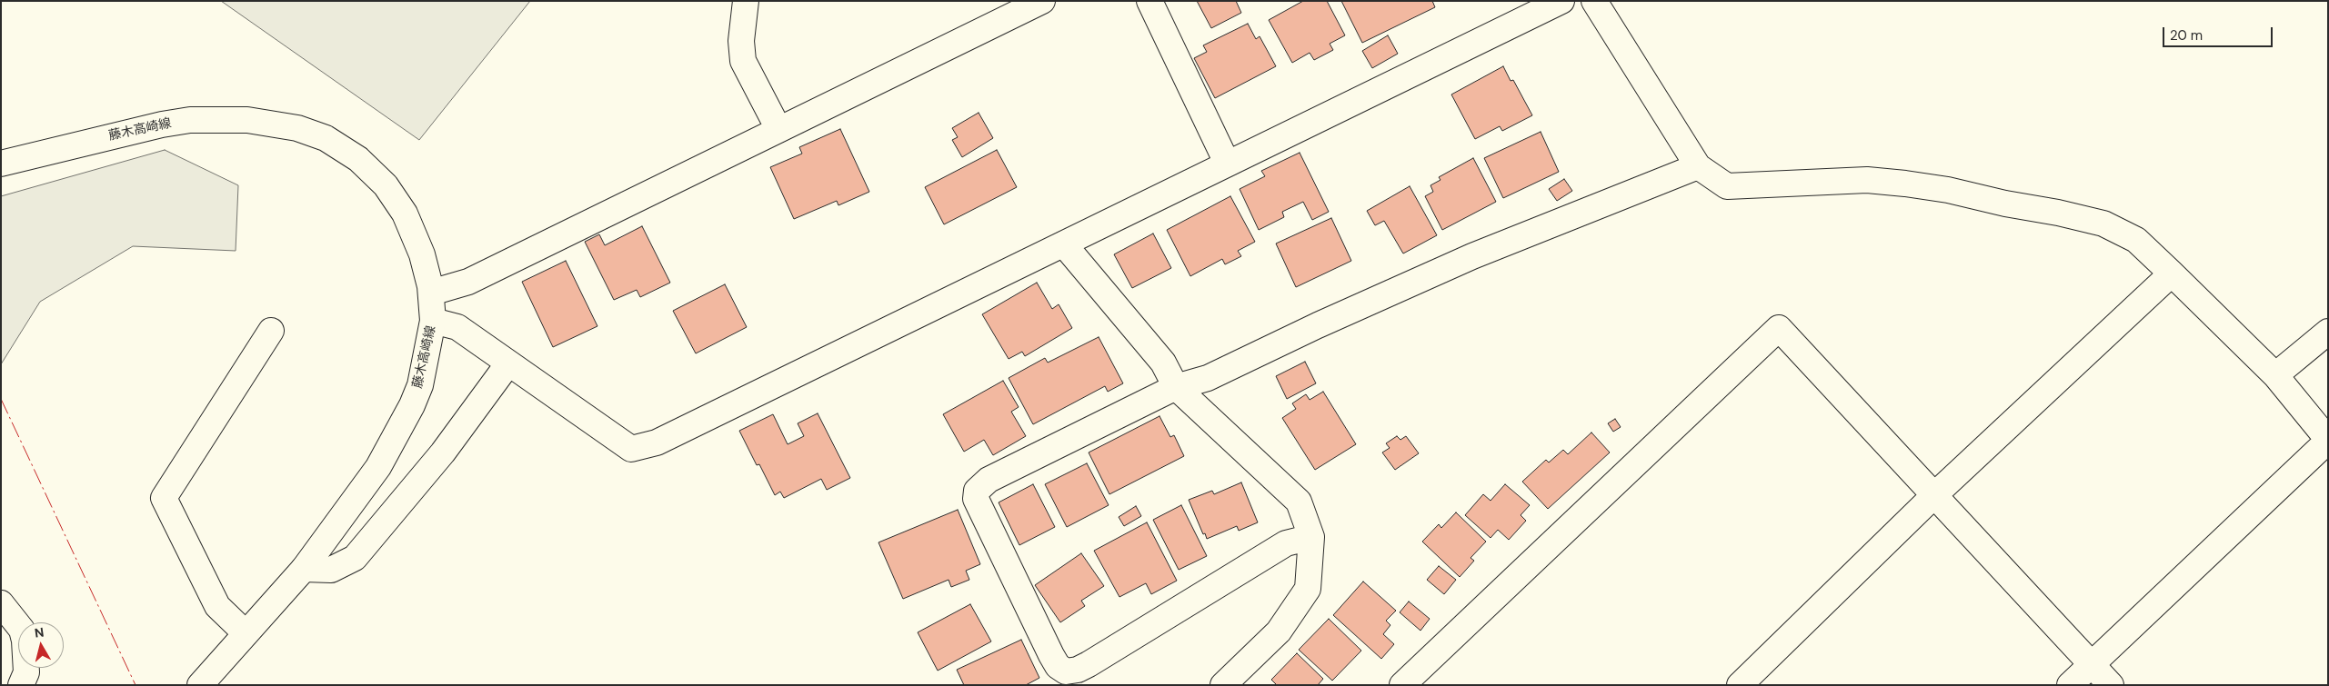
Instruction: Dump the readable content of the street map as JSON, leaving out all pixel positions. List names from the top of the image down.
{
  "streets": {
    "street": ["藤木高崎線"]
  },
  "scale_bar": "20 m",
  "north": "top"
}
